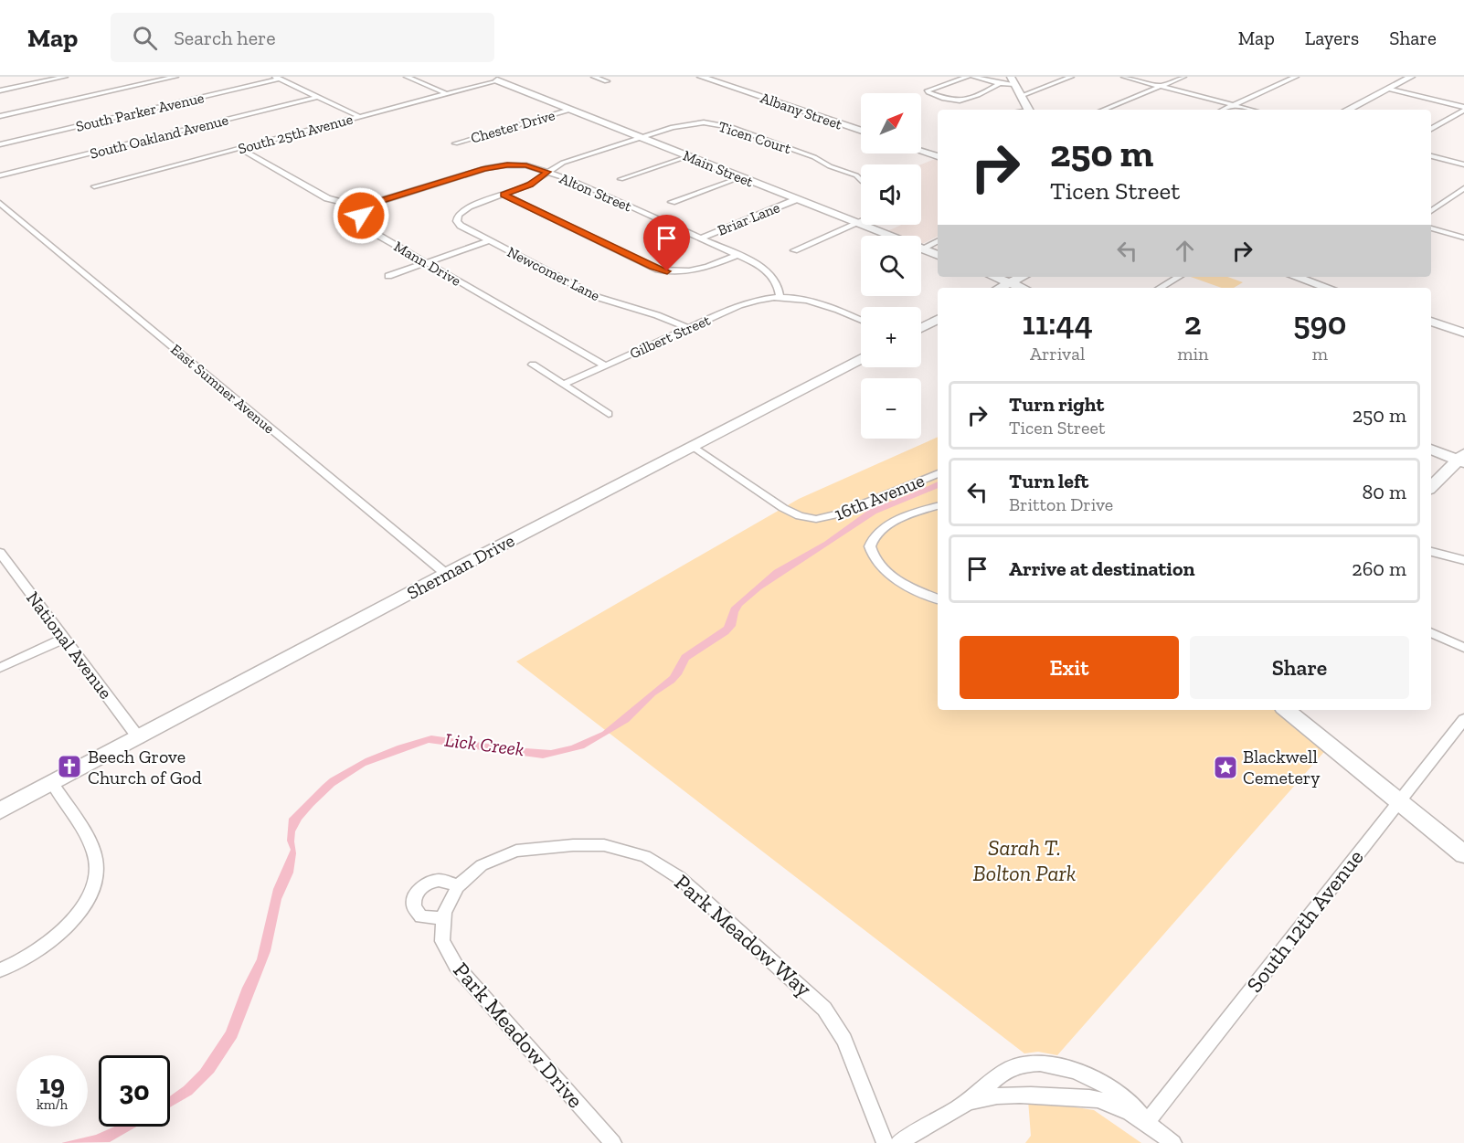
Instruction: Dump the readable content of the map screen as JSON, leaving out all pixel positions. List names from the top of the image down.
{
  "streets": {
    "main road": ["Albany Street", "Main Street", "Sherman Drive"],
    "street": [
      "South Parker Avenue",
      "Chester Drive",
      "South 25th Avenue",
      "South Oakland Avenue",
      "Ticen Court",
      "Alton Street",
      "Briar Lane",
      "Mann Drive",
      "Newcomer Lane",
      "Gilbert Street",
      "East Sumner Avenue",
      "16th Avenue",
      "National Avenue",
      "South 12th Avenue",
      "Park Meadow Way",
      "Park Meadow Drive"
    ]
  },
  "crossings": [
    ["Chester Drive", "Main Street"],
    ["South 25th Avenue", "Main Street"],
    ["Ticen Court", "Main Street"],
    ["Ticen Court", "Alton Street"],
    ["Ticen Court", "Newcomer Lane"],
    ["Main Street", "Briar Lane"],
    ["Alton Street", "Briar Lane"],
    ["Alton Street", "Mann Drive"],
    ["Alton Street", "Gilbert Street"],
    ["Mann Drive", "Gilbert Street"],
    ["Newcomer Lane", "Gilbert Street"],
    ["East Sumner Avenue", "Sherman Drive"],
    ["16th Avenue", "Sherman Drive"],
    ["Sherman Drive", "National Avenue"],
    ["Park Meadow Way", "Park Meadow Drive"]
  ],
  "water": ["Lick Creek"],
  "parks": ["Sarah T. Bolton Park"],
  "places": {
    "church": ["Beech Grove Church of God"],
    "place": ["Blackwell Cemetery"]
  },
  "north": "top right",
  "page": {
    "header": "Map",
    "search": "Search here",
    "nav": ["Map", "Layers", "Share"],
    "map_buttons": ["+", "−"],
    "turn": ["250 m", "Ticen Street"],
    "eta": [
      "11:44",
      "Arrival",
      "2",
      "min",
      "590",
      "m"
    ],
    "list": [
      {
        "name": "Turn right",
        "note": "Ticen Street",
        "value": "250 m"
      },
      {
        "name": "Turn left",
        "note": "Britton Drive",
        "value": "80 m"
      },
      {
        "name": "Arrive at destination",
        "value": "260 m"
      }
    ],
    "buttons": ["Exit", "Share"],
    "speed": "19 km/h",
    "limit": "30"
  }
}
